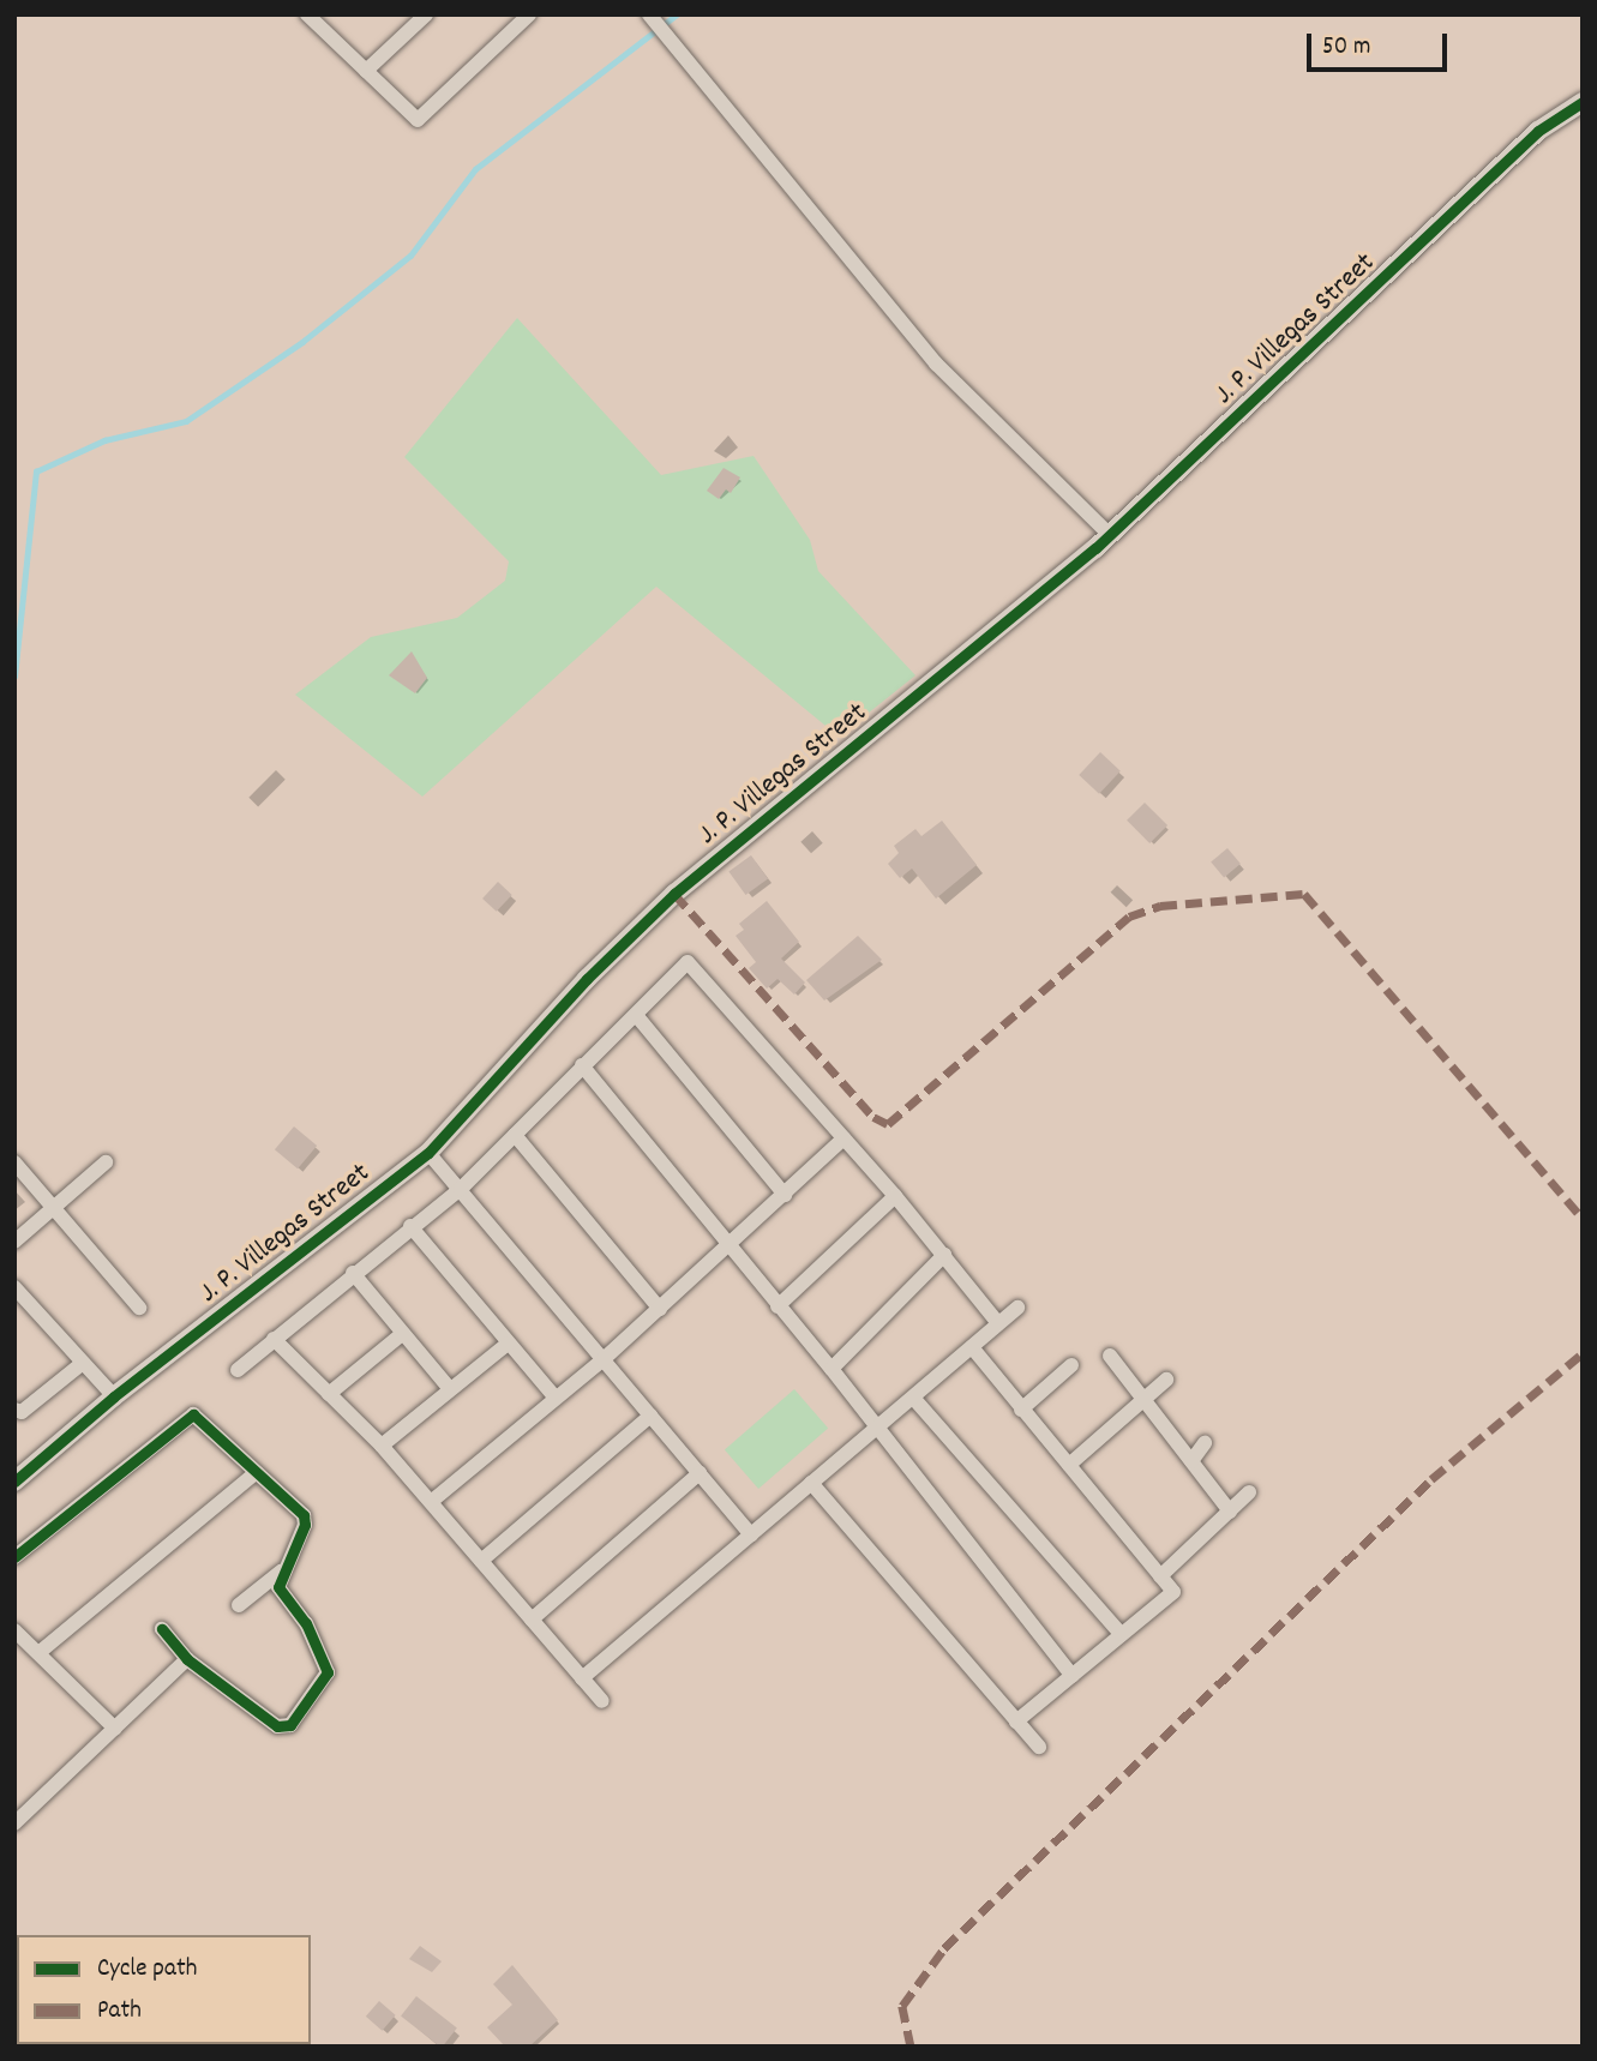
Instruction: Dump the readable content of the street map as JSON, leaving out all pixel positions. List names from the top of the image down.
{
  "streets": {
    "street": ["J. P. Villegas Street"]
  },
  "legend": ["Cycle path", "Path"],
  "scale_bar": "50 m"
}
